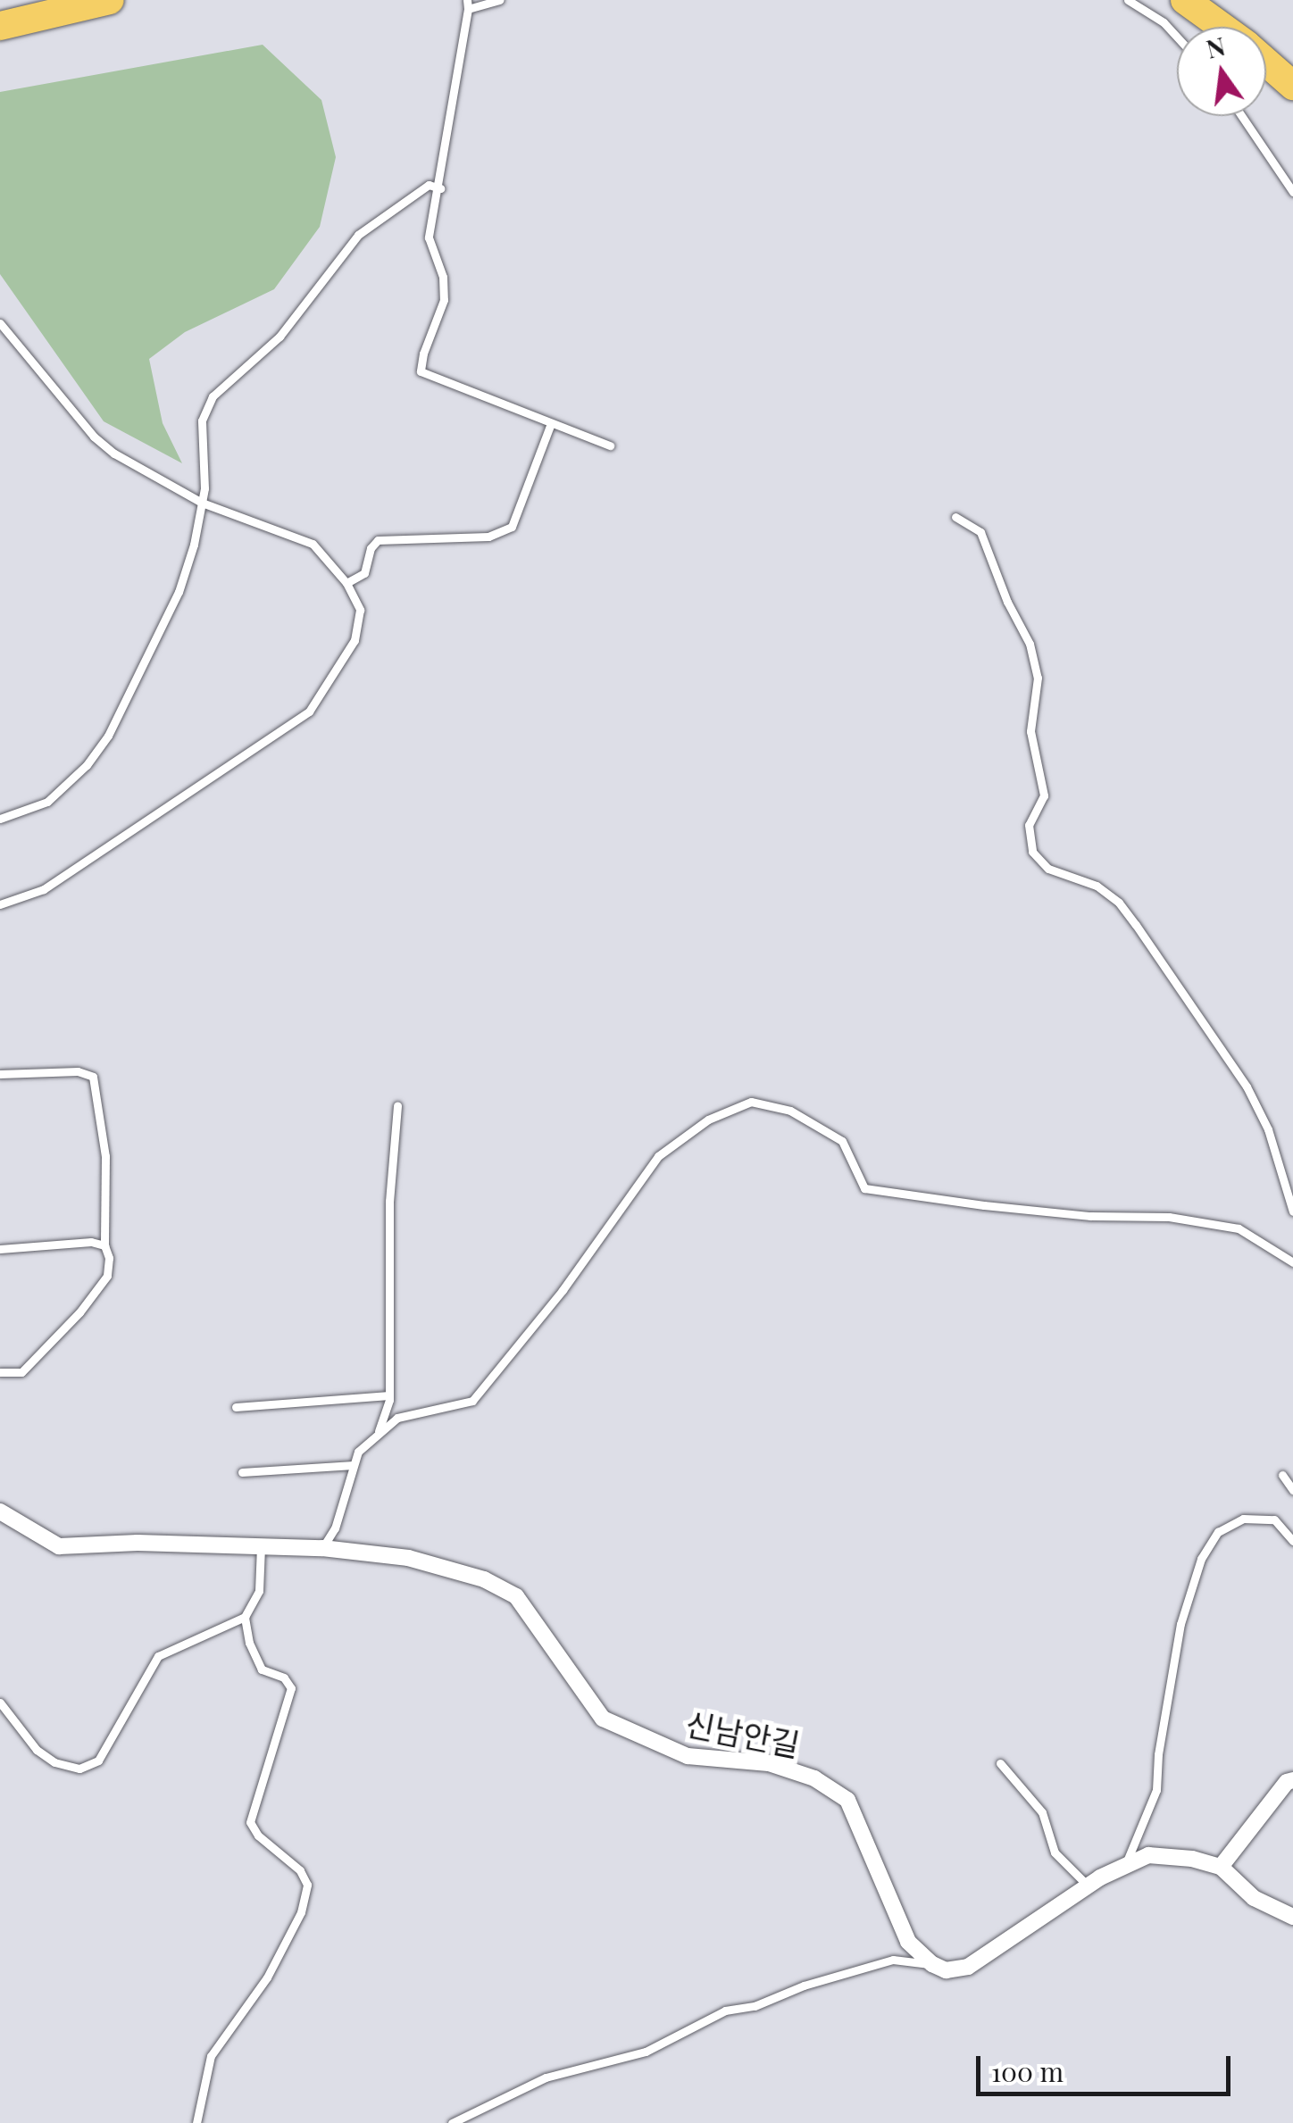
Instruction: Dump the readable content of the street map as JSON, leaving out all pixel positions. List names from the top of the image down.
{
  "streets": {
    "street": ["신남안길"]
  },
  "scale_bar": "100 m",
  "north": "top"
}
